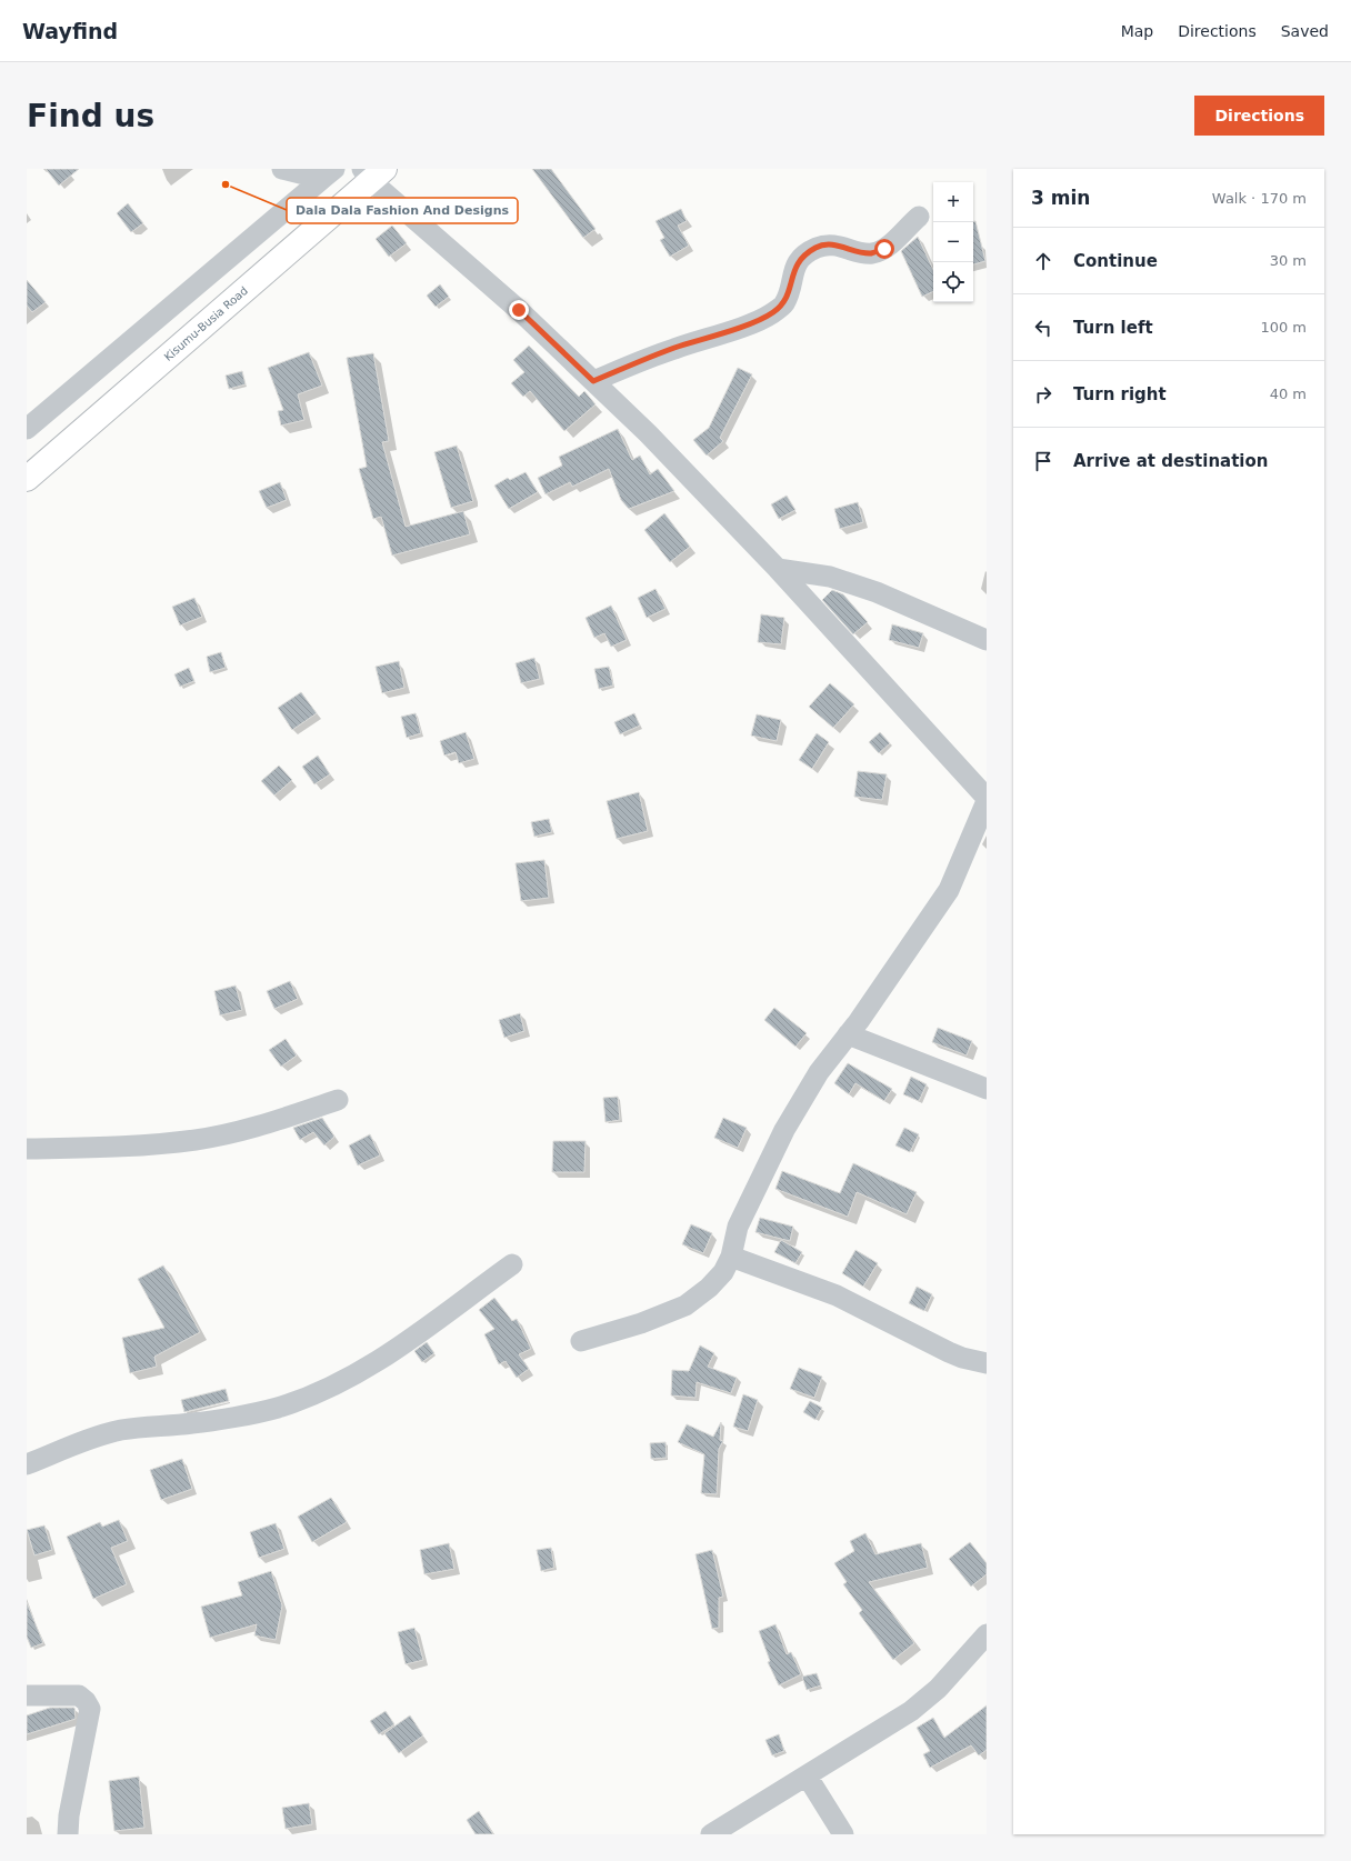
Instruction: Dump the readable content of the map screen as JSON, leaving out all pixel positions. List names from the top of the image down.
{
  "streets": {
    "highway": ["Kisumu-Busia Road"]
  },
  "places": ["Dala Dala Fashion And Designs"],
  "page": {
    "header": "Wayfind",
    "nav": ["Map", "Directions", "Saved"],
    "buttons": "Directions",
    "title": "Find us",
    "heading": ["3 min", "Walk · 170 m"],
    "map_buttons": ["+", "−"],
    "list": [
      ["Continue", "30 m"],
      ["Turn left", "100 m"],
      ["Turn right", "40 m"],
      "Arrive at destination"
    ]
  }
}
